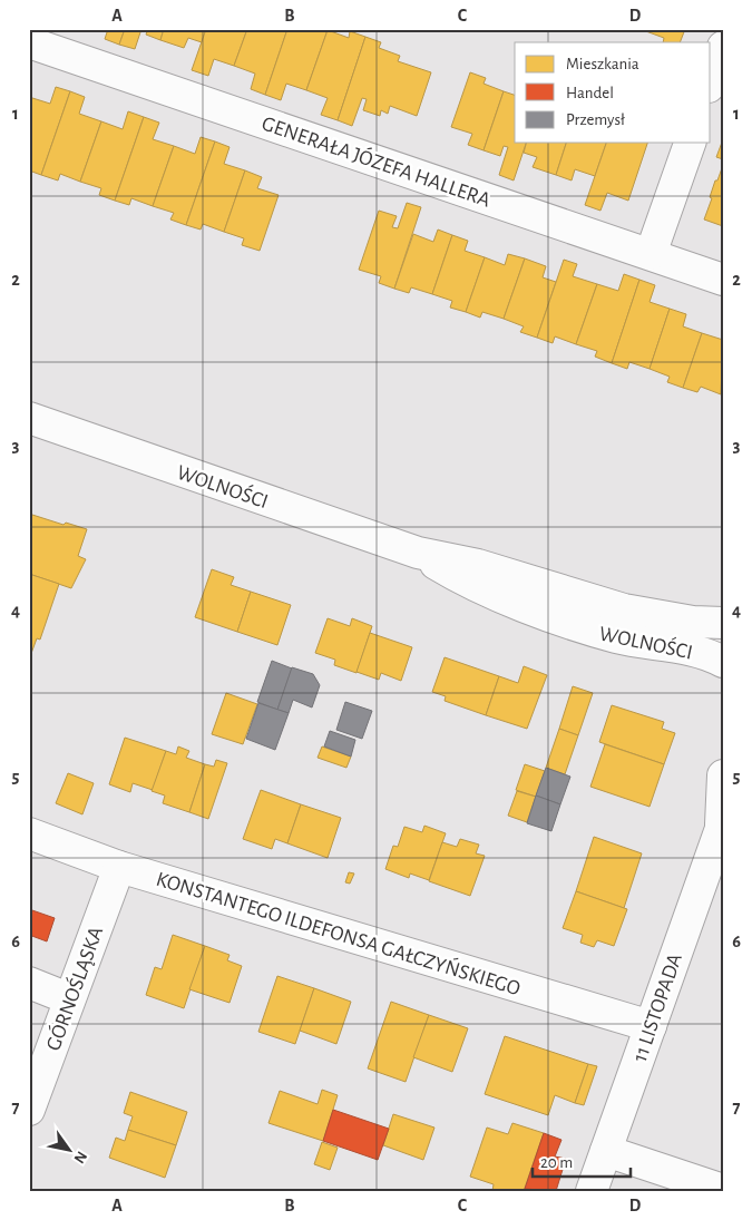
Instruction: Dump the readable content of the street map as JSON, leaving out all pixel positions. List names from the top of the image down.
{
  "streets": {
    "street": [
      "GENERAŁA JÓZEFA HALLERA",
      "WOLNOŚCI",
      "KONSTANTEGO ILDEFONSA GAŁCZYŃSKIEGO",
      "GÓRNOŚLĄSKA",
      "11 LISTOPADA"
    ]
  },
  "crossings": [
    ["KONSTANTEGO ILDEFONSA GAŁCZYŃSKIEGO", "GÓRNOŚLĄSKA"],
    ["KONSTANTEGO ILDEFONSA GAŁCZYŃSKIEGO", "11 LISTOPADA"]
  ],
  "legend": ["Mieszkania", "Handel", "Przemysł"],
  "scale_bar": "20 m",
  "north": "bottom right",
  "grid": {
    "columns": [
      "A",
      "B",
      "C",
      "D"
    ],
    "rows": [
      "1",
      "2",
      "3",
      "4",
      "5",
      "6",
      "7"
    ]
  }
}
